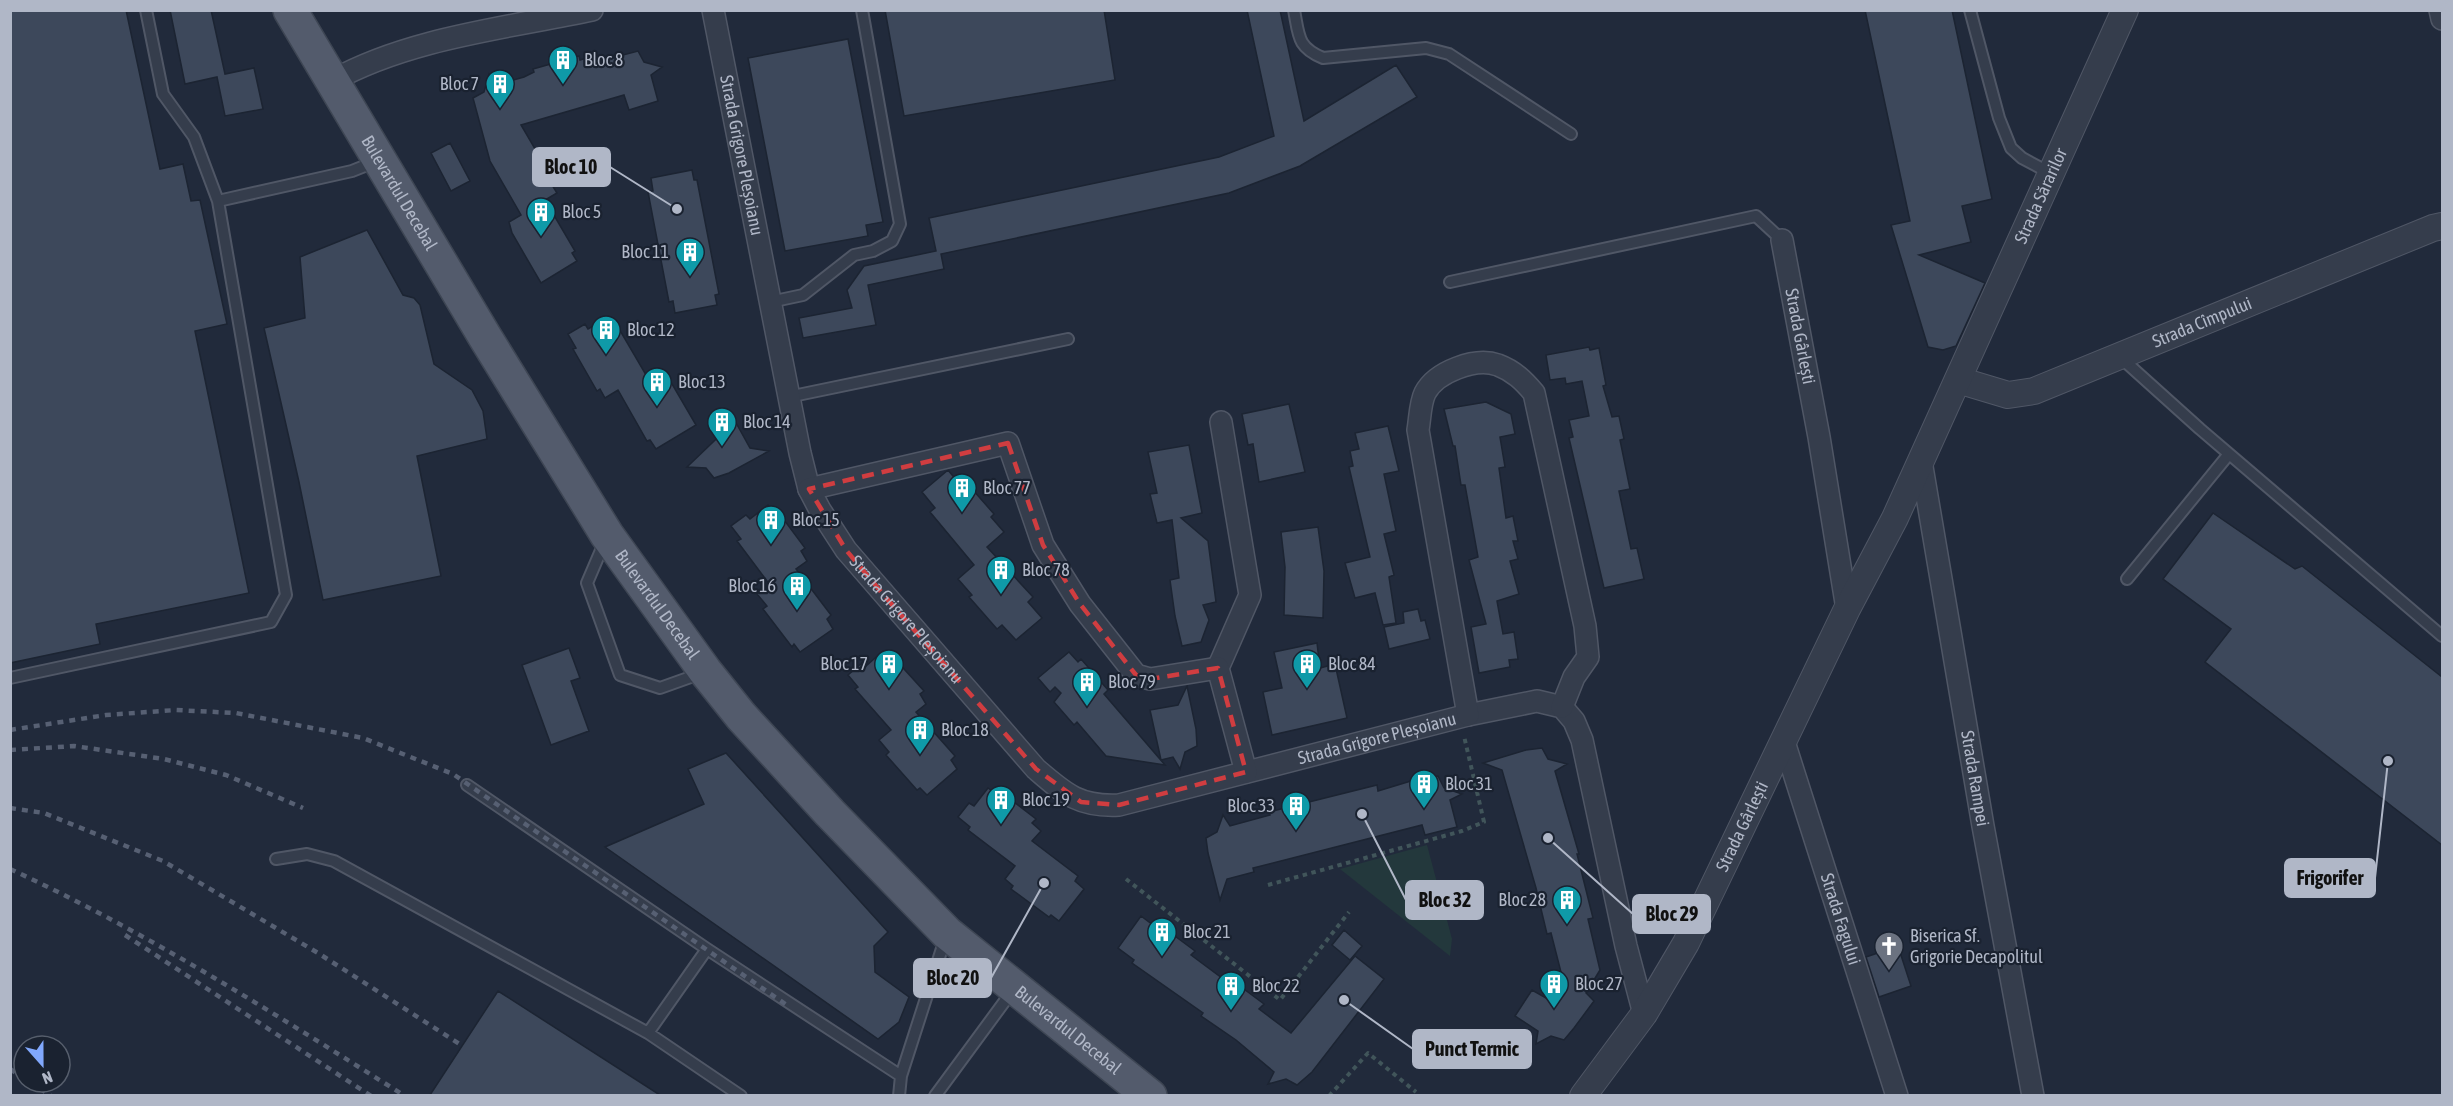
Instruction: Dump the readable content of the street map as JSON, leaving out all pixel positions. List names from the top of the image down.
{
  "streets": {
    "main road": ["Bulevardul Decebal"],
    "street": [
      "Strada Grigore Pleșoianu",
      "Strada Sărarilor",
      "Strada Cîmpului",
      "Strada Gârlești",
      "Strada Rampei",
      "Strada Fagului"
    ]
  },
  "crossings": [
    ["Strada Sărarilor", "Strada Cîmpului"],
    ["Strada Sărarilor", "Strada Gârlești"],
    ["Strada Cîmpului", "Strada Gârlești"],
    ["Strada Gârlești", "Strada Rampei"],
    ["Strada Gârlești", "Strada Fagului"]
  ],
  "places": {
    "building": [
      "Bloc 8",
      "Bloc 7",
      "Bloc 5",
      "Bloc 11",
      "Bloc 12",
      "Bloc 13",
      "Bloc 14",
      "Bloc 77",
      "Bloc 15",
      "Bloc 78",
      "Bloc 16",
      "Bloc 17",
      "Bloc 84",
      "Bloc 79",
      "Bloc 18",
      "Bloc 31",
      "Bloc 19",
      "Bloc 33",
      "Bloc 28",
      "Bloc 21",
      "Bloc 27",
      "Bloc 22"
    ],
    "other": [
      "Bloc 10",
      "Frigorifer",
      "Bloc 32",
      "Bloc 29",
      "Bloc 20",
      "Punct Termic"
    ],
    "church": ["Biserica Sf. Grigorie Decapolitul"]
  },
  "north": "bottom"
}
